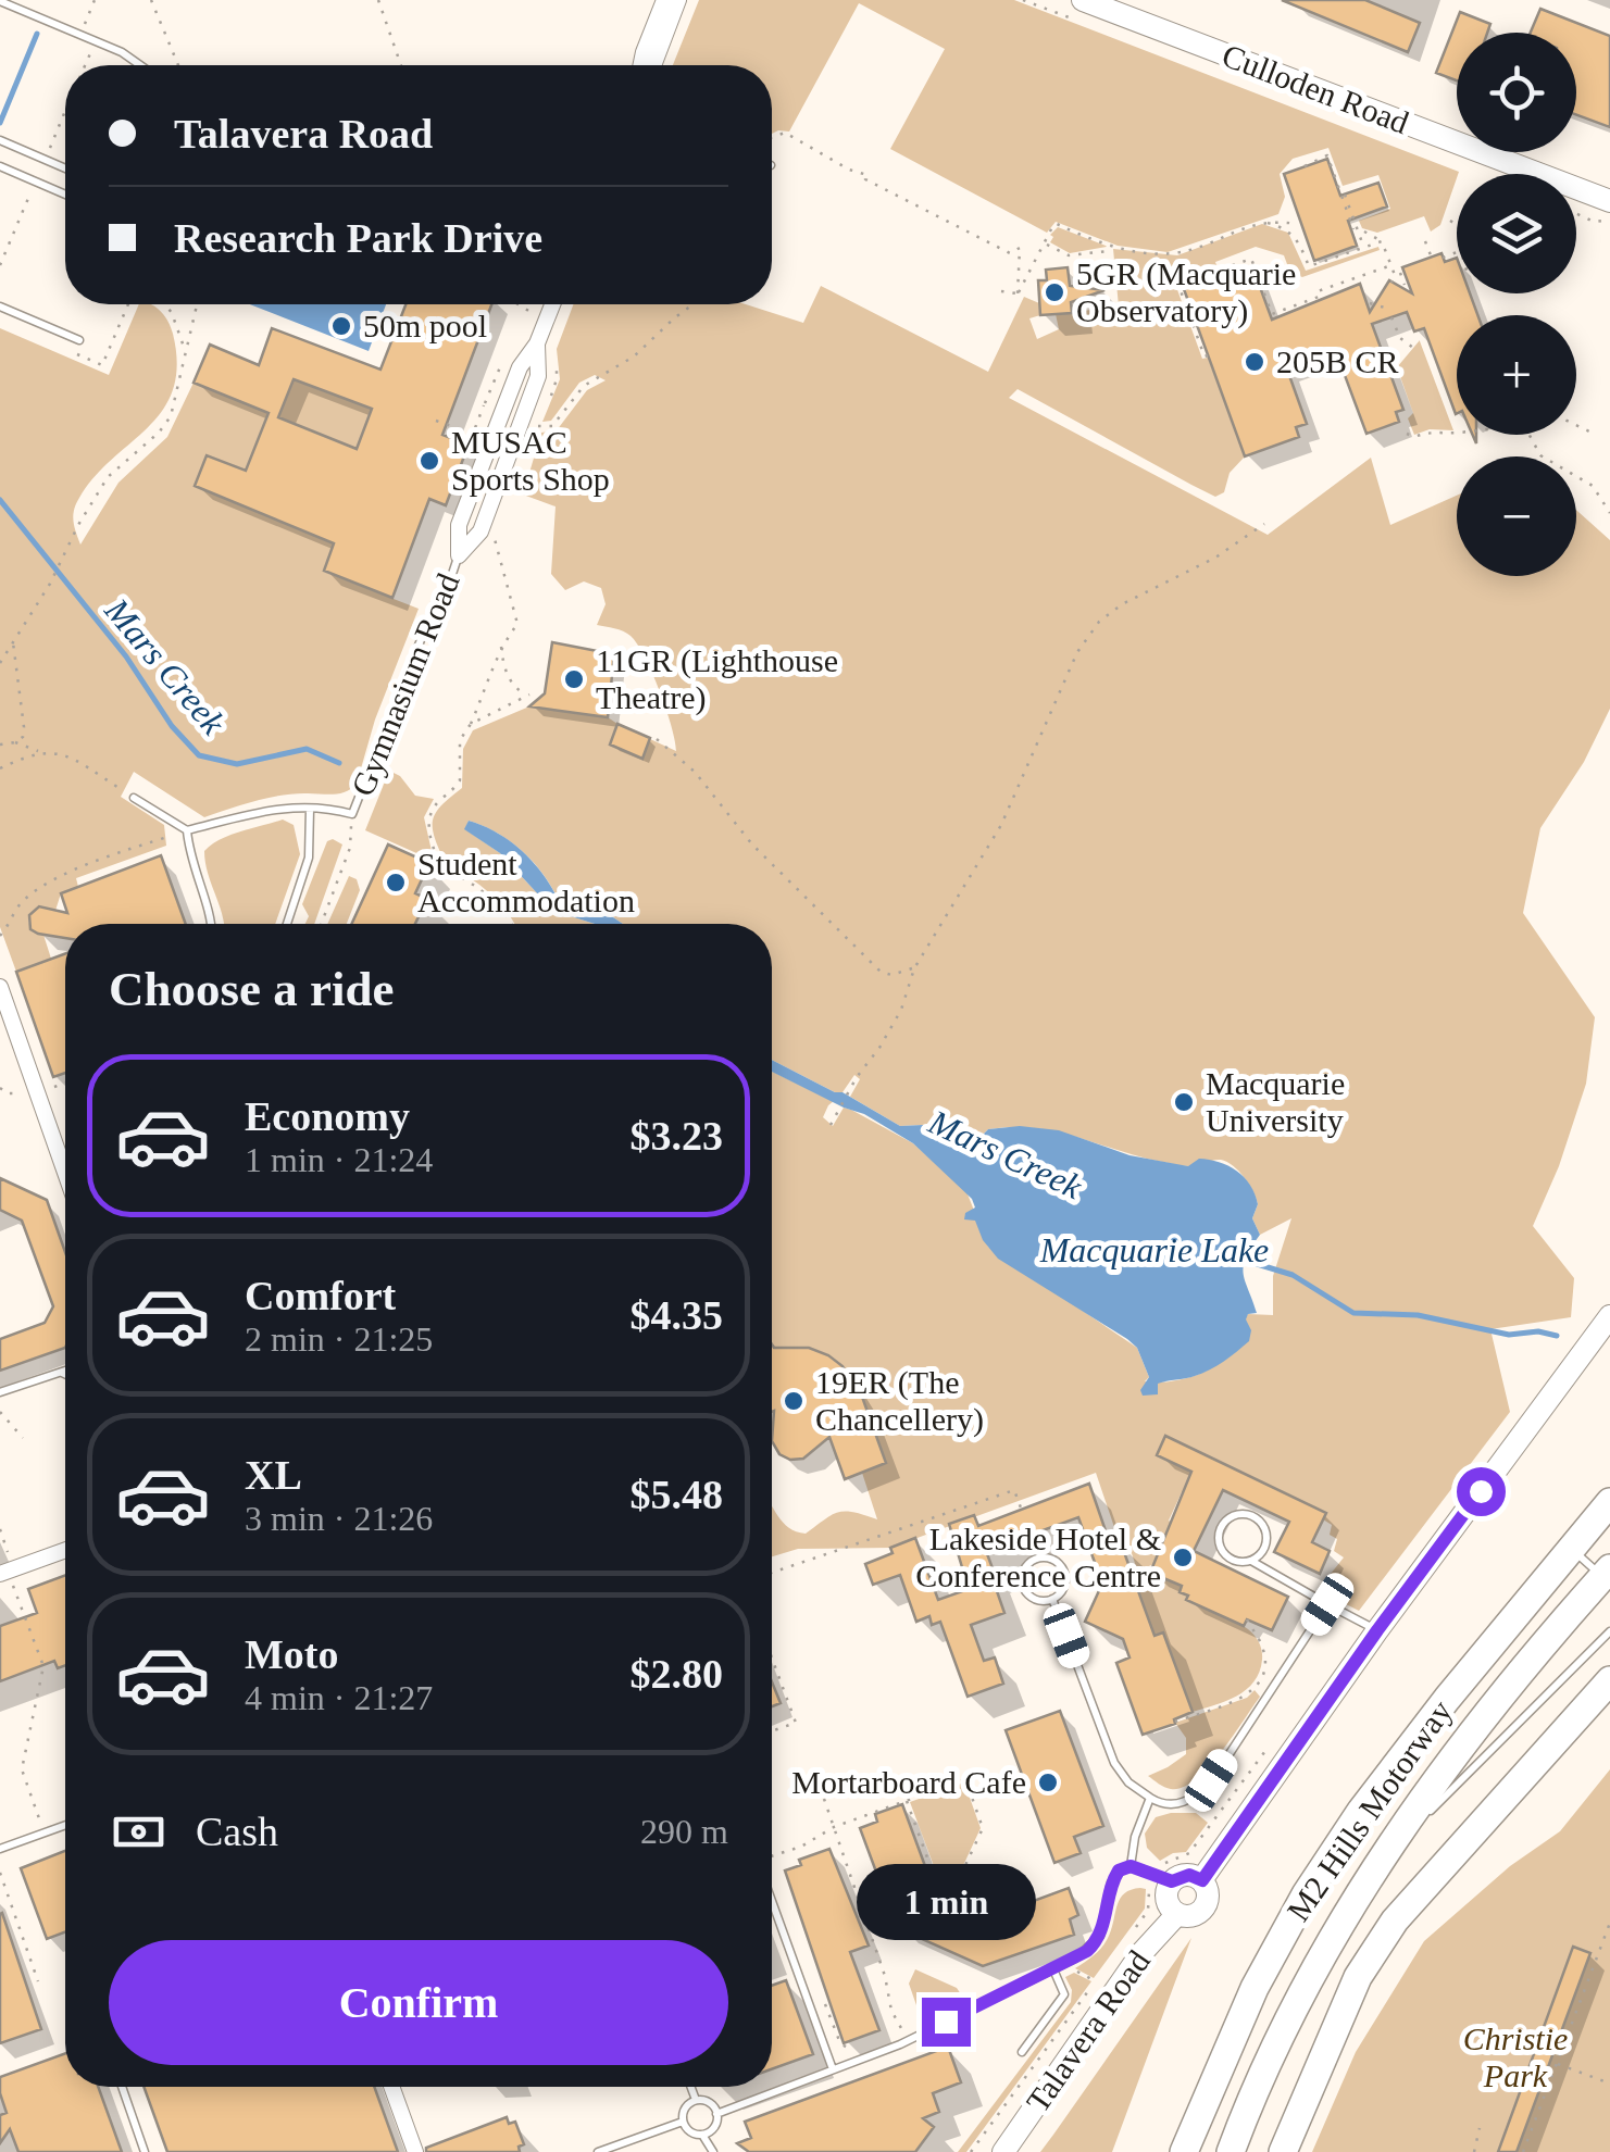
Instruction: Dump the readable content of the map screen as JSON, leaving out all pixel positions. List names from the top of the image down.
{
  "streets": {
    "highway": ["M2 Hills Motorway"],
    "street": ["Culloden Road", "Gymnasium Road", "Talavera Road"]
  },
  "water": ["Mars Creek", "Macquarie Lake"],
  "parks": ["Christie Park"],
  "places": [
    "5GR (Macquarie Observatory)",
    "50m pool",
    "205B CR",
    "MUSAC Sports Shop",
    "11GR (Lighthouse Theatre)",
    "Student Accommodation",
    "Macquarie University",
    "19ER (The Chancellery)",
    "Lakeside Hotel & Conference Centre",
    "Mortarboard Cafe"
  ],
  "page": {
    "map_buttons": ["+", "−"],
    "banner": ["Talavera Road", "Research Park Drive"],
    "heading": "Choose a ride",
    "list": [
      {
        "name": "Economy",
        "note": "1 min · 21:24",
        "value": "$3.23"
      },
      {
        "name": "Comfort",
        "note": "2 min · 21:25",
        "value": "$4.35"
      },
      {
        "name": "XL",
        "note": "3 min · 21:26",
        "value": "$5.48"
      },
      {
        "name": "Moto",
        "note": "4 min · 21:27",
        "value": "$2.80"
      }
    ],
    "pay": ["Cash", "290 m"],
    "bubble": "1 min",
    "buttons": "Confirm"
  }
}
